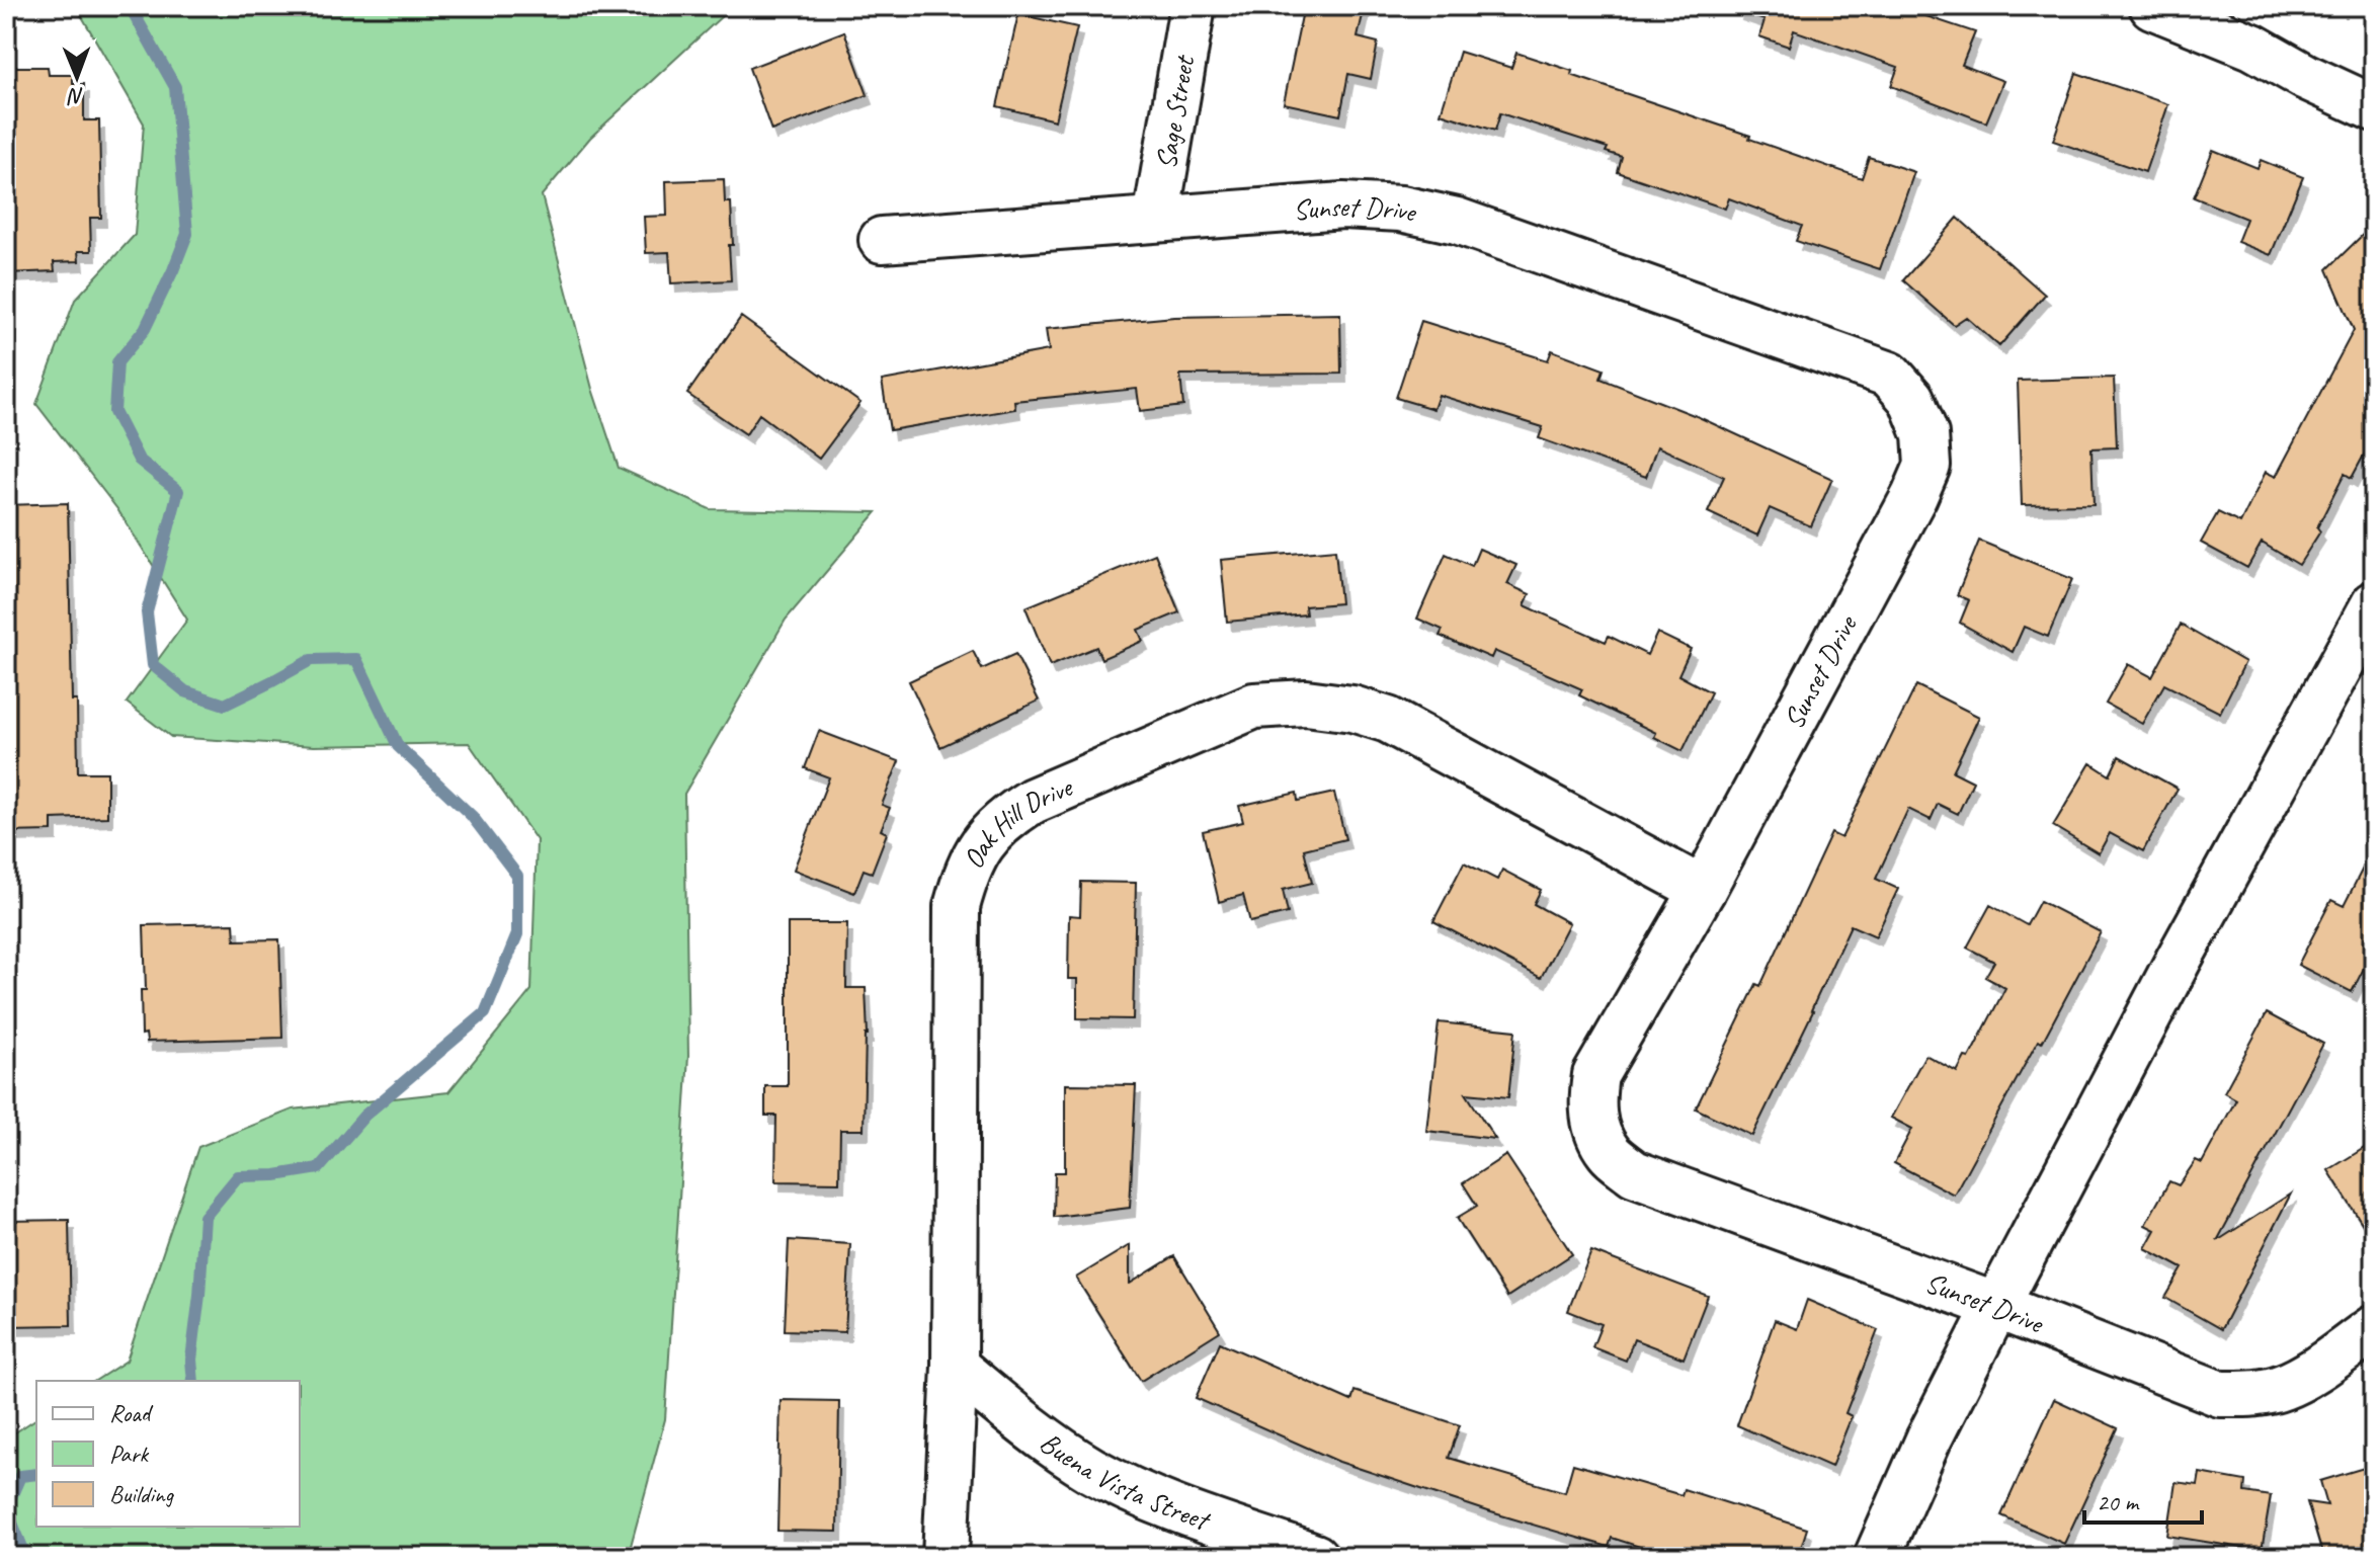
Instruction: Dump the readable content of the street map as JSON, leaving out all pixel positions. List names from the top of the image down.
{
  "streets": {
    "street": [
      "Sage Street",
      "Sunset Drive",
      "Oak Hill Drive",
      "Buena Vista Street"
    ]
  },
  "crossings": [
    ["Sage Street", "Sunset Drive"],
    ["Sunset Drive", "Oak Hill Drive"],
    ["Oak Hill Drive", "Buena Vista Street"]
  ],
  "legend": ["Road", "Park", "Building"],
  "scale_bar": "20 m",
  "north": "bottom"
}
